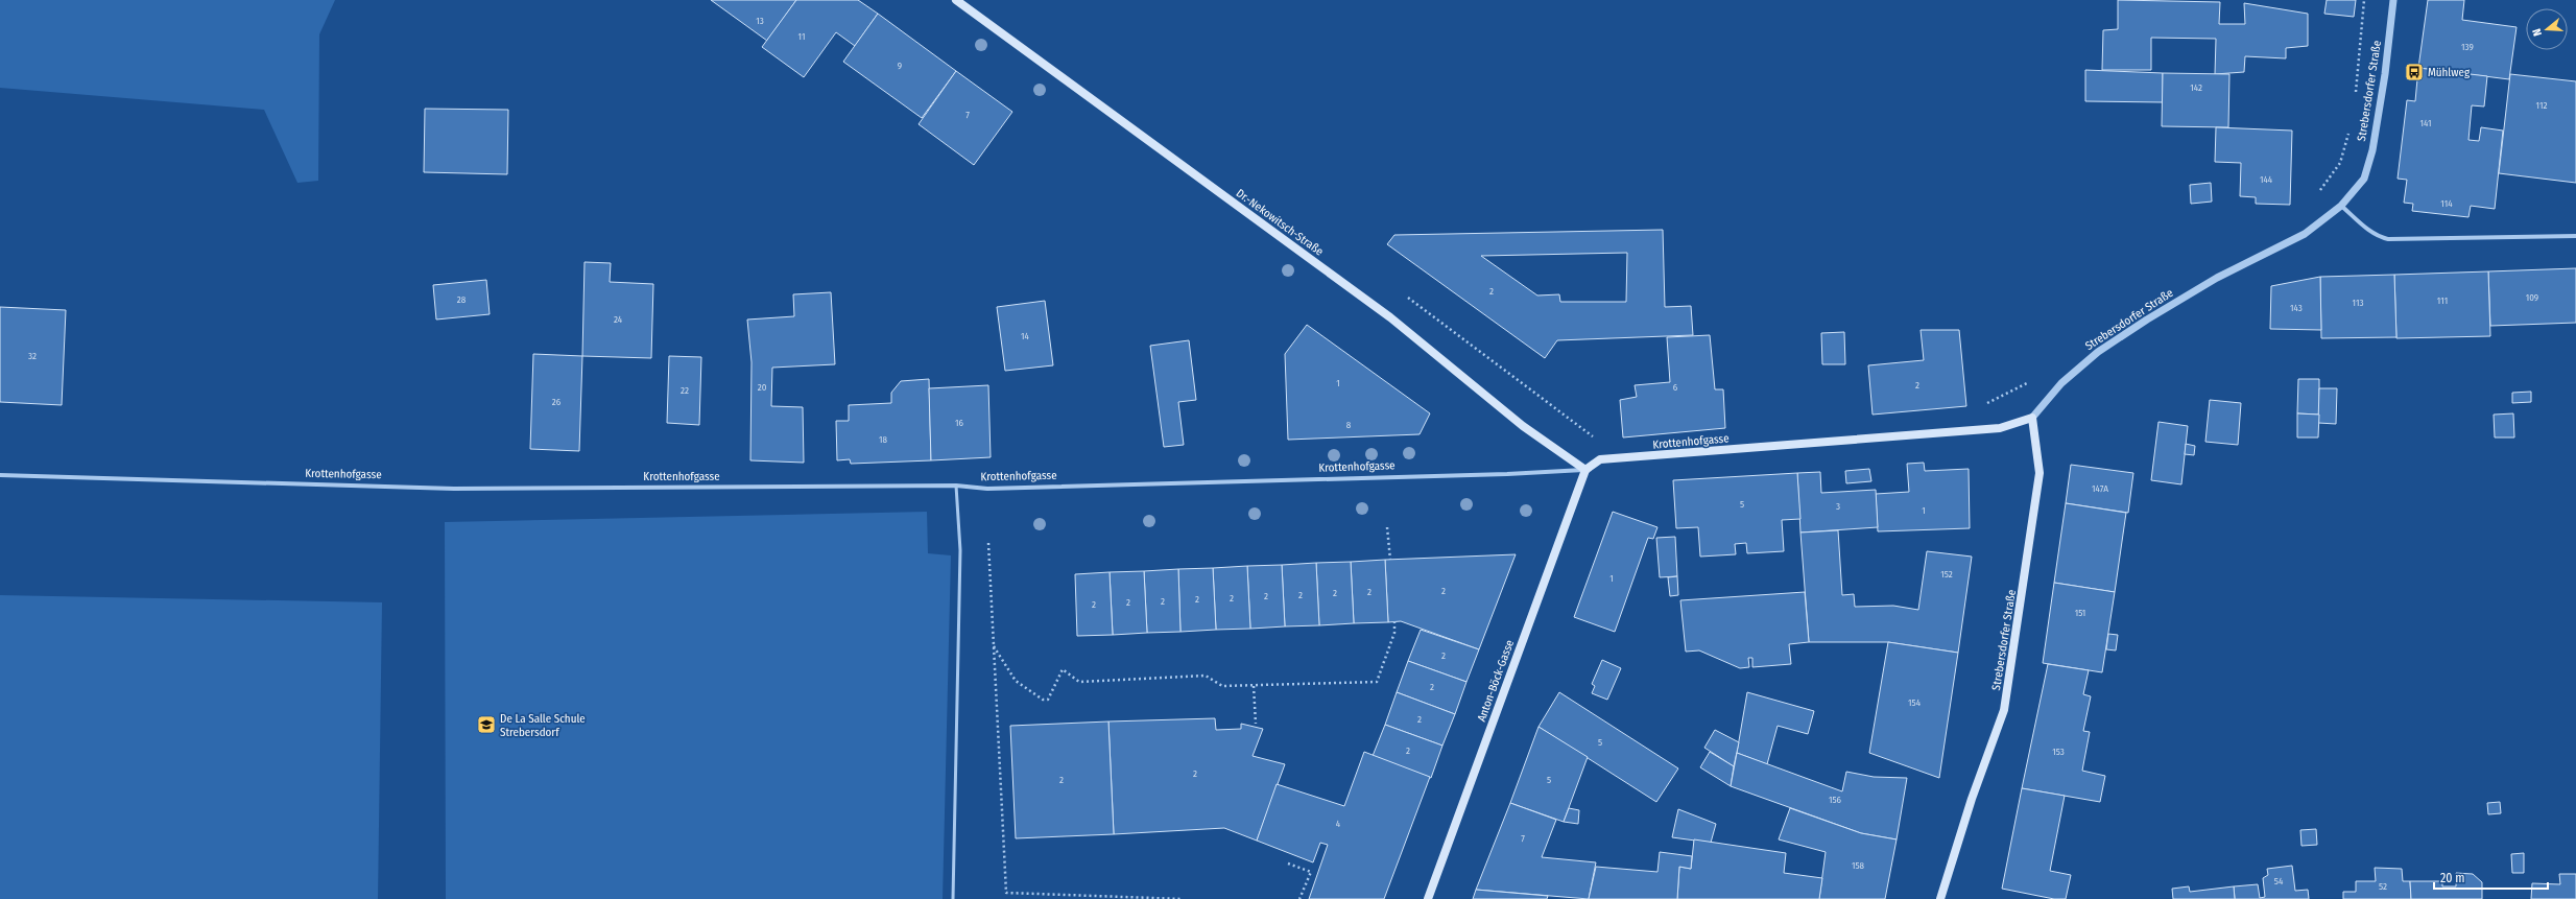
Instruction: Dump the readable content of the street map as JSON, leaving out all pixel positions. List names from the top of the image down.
{
  "streets": {
    "main road": [
      "Strebersdorfer Straße",
      "Dr.-Nekowitsch-Straße",
      "Krottenhofgasse",
      "Anton-Böck-Gasse"
    ]
  },
  "crossings": [
    ["Strebersdorfer Straße", "Krottenhofgasse"],
    ["Dr.-Nekowitsch-Straße", "Krottenhofgasse"],
    ["Dr.-Nekowitsch-Straße", "Anton-Böck-Gasse"],
    ["Krottenhofgasse", "Anton-Böck-Gasse"]
  ],
  "places": {
    "bus stop": ["Mühlweg"],
    "school or university": ["De La Salle Schule Strebersdorf"]
  },
  "house_numbers": [
    "13",
    "11",
    "139",
    "9",
    "142",
    "112",
    "7",
    "141",
    "144",
    "114",
    "2",
    "109",
    "28",
    "111",
    "113",
    "143",
    "24",
    "14",
    "32",
    "1",
    "2",
    "20",
    "6",
    "22",
    "26",
    "16",
    "8",
    "18",
    "147A",
    "5",
    "3",
    "1",
    "152",
    "1",
    "2",
    "2",
    "2",
    "2",
    "2",
    "2",
    "2",
    "2",
    "2",
    "2",
    "151",
    "2",
    "2",
    "154",
    "2",
    "5",
    "2",
    "153",
    "2",
    "2",
    "5",
    "156",
    "4",
    "7",
    "158",
    "54",
    "52"
  ],
  "scale_bar": "20 m",
  "north": "left"
}
